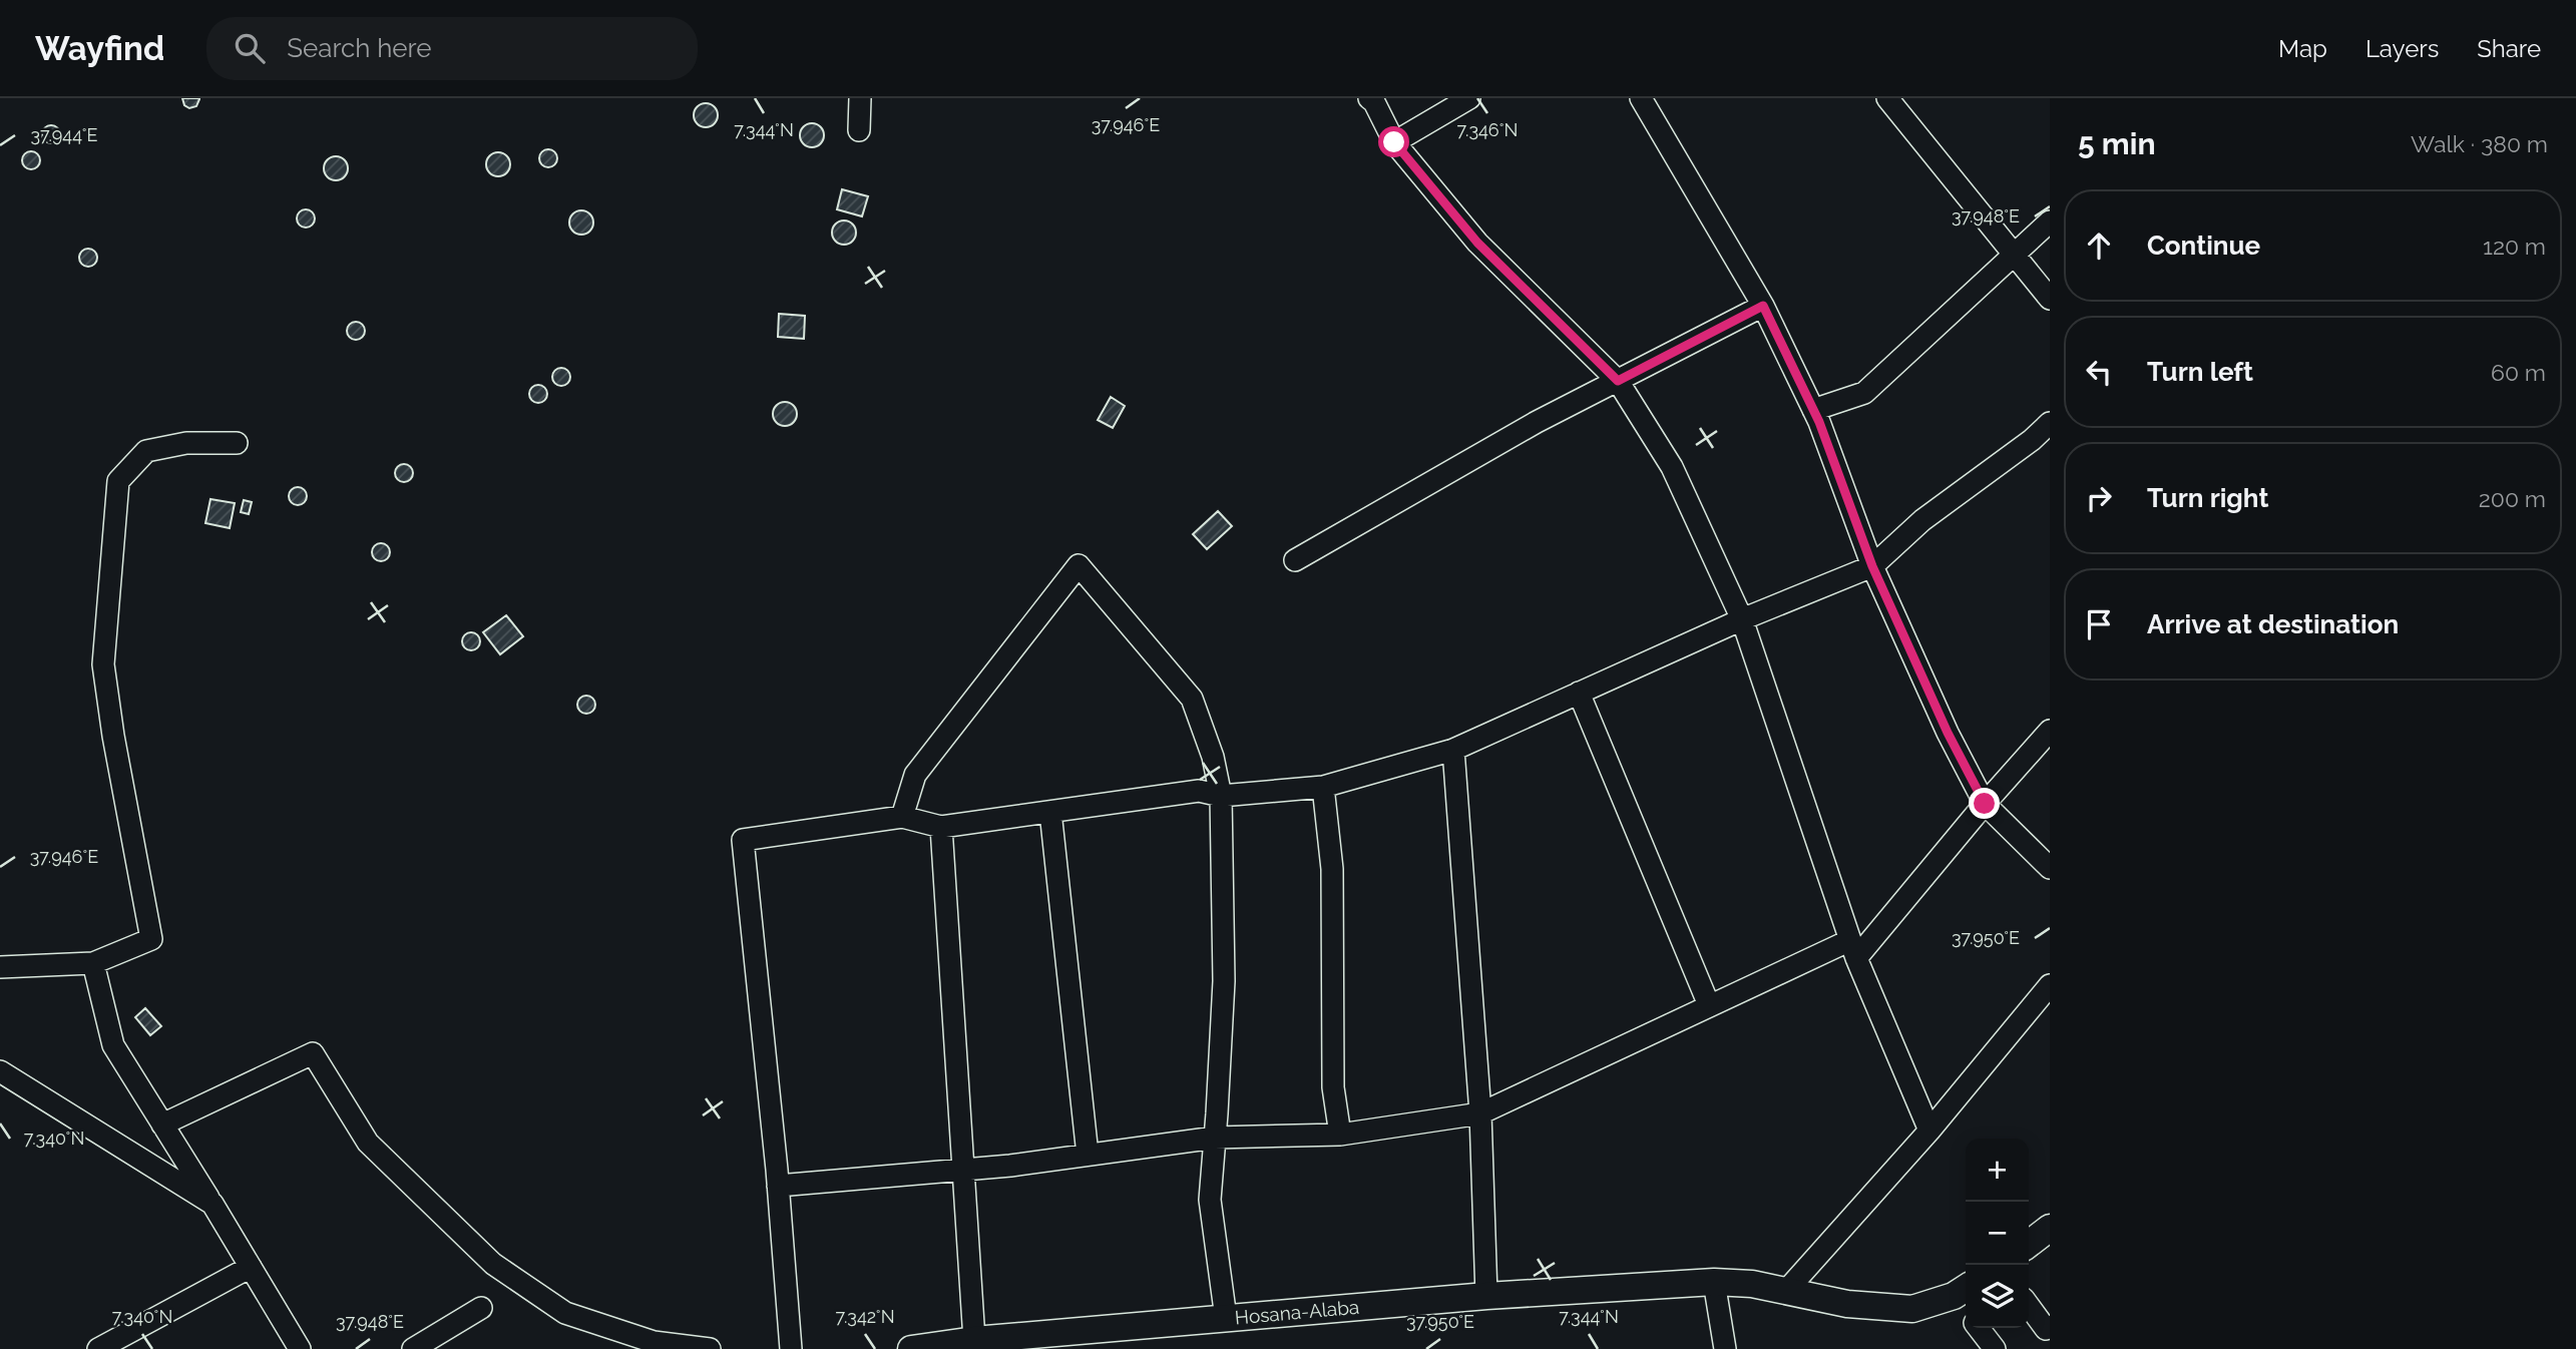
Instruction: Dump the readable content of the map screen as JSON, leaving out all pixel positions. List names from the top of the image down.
{
  "streets": {
    "main road": ["Hosana-Alaba"]
  },
  "page": {
    "header": "Wayfind",
    "search": "Search here",
    "nav": ["Map", "Layers", "Share"],
    "heading": ["5 min", "Walk · 380 m"],
    "list": [
      ["Continue", "120 m"],
      ["Turn left", "60 m"],
      ["Turn right", "200 m"],
      "Arrive at destination"
    ],
    "map_buttons": ["+", "−"]
  },
  "coordinates": [
    "37.946°E",
    "7.344°N",
    "7.346°N",
    "37.944°E",
    "37.948°E",
    "37.950°E",
    "7.340°N",
    "7.342°N"
  ]
}
